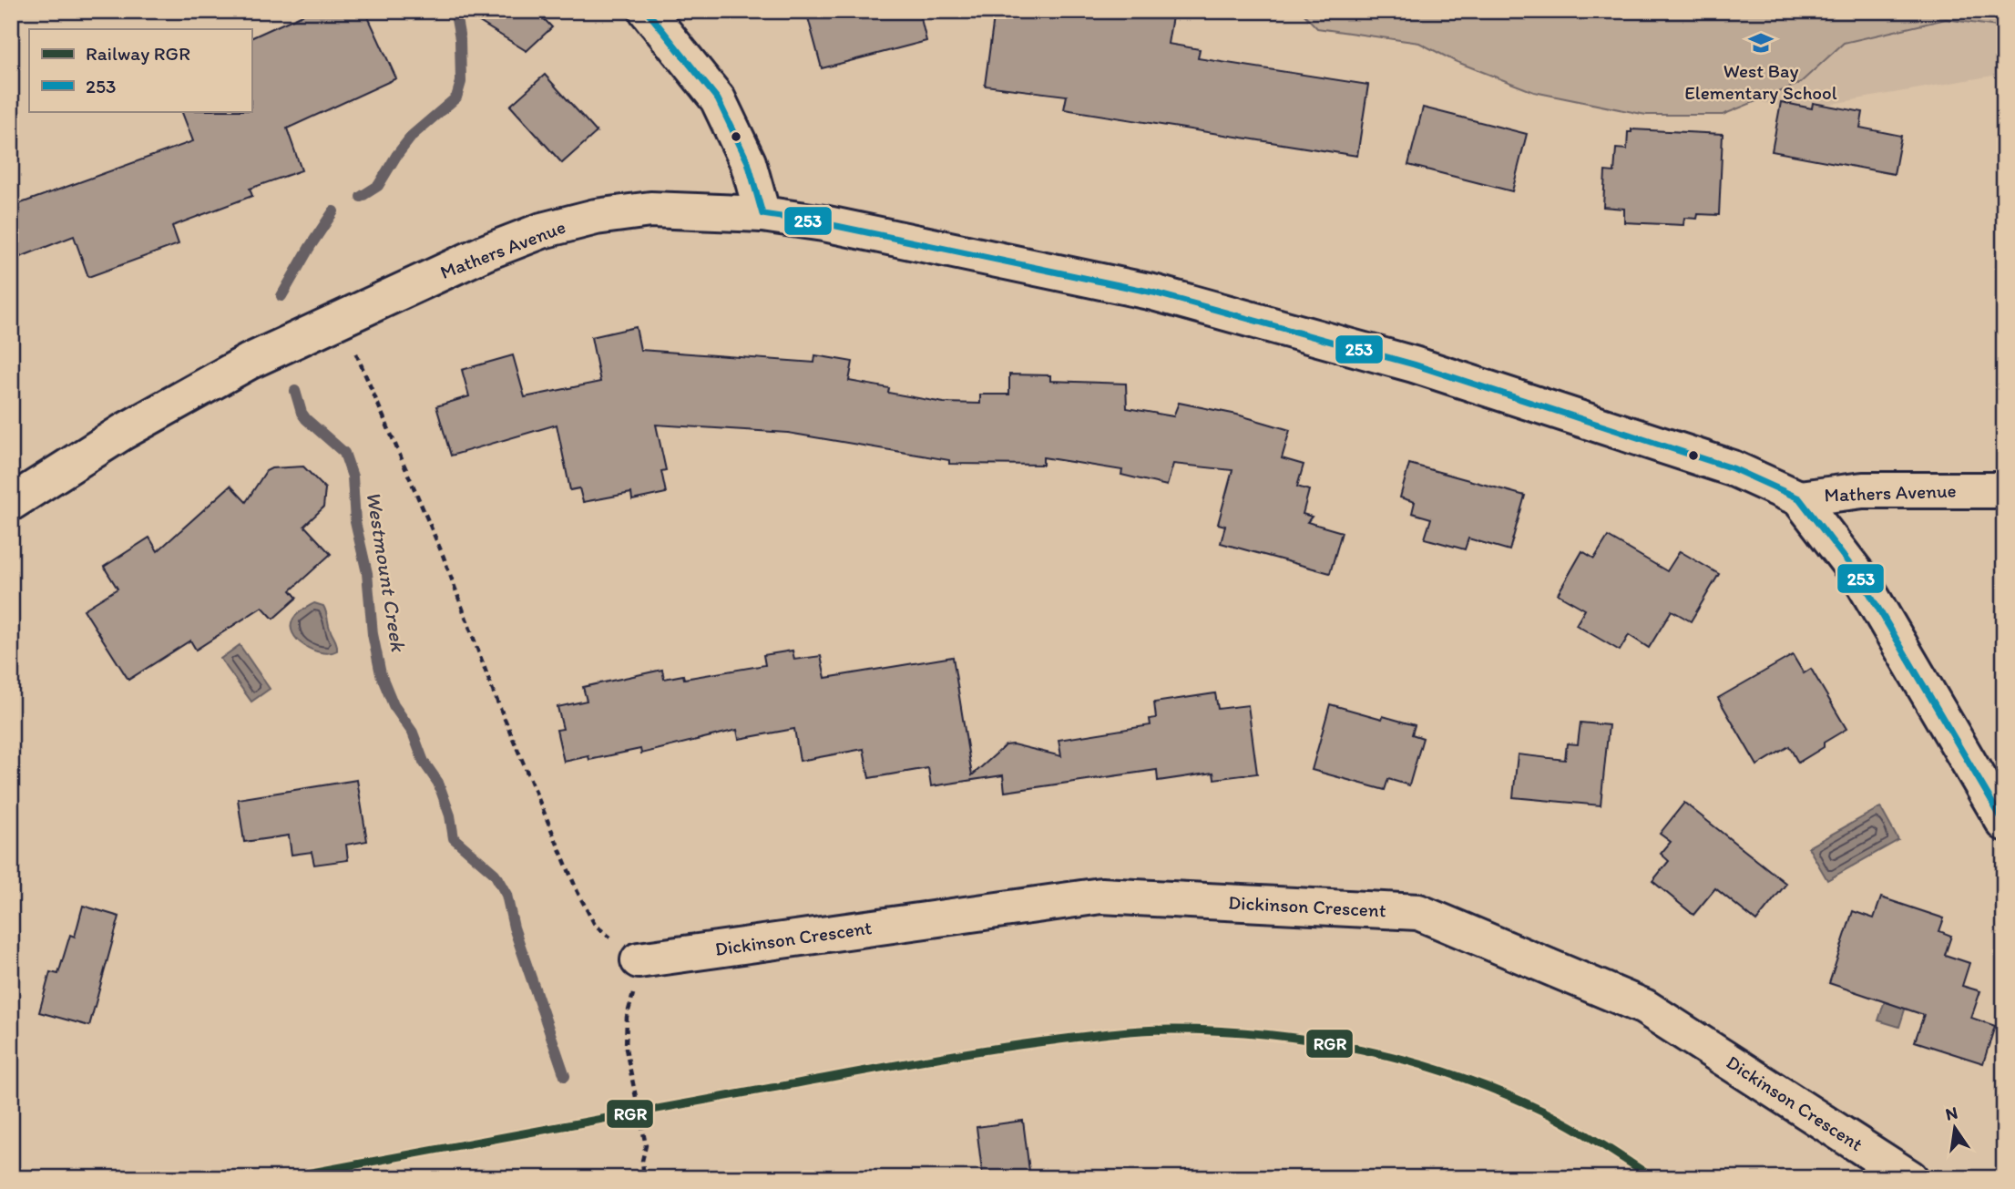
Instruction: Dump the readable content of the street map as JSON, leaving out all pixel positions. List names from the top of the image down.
{
  "streets": {
    "street": ["Mathers Avenue", "Dickinson Crescent"]
  },
  "water": ["Westmount Creek"],
  "places": {
    "school or university": ["West Bay Elementary School"]
  },
  "lines": ["transit line 253", "rail line RGR"],
  "legend": ["Railway RGR", "253"],
  "north": "top"
}
